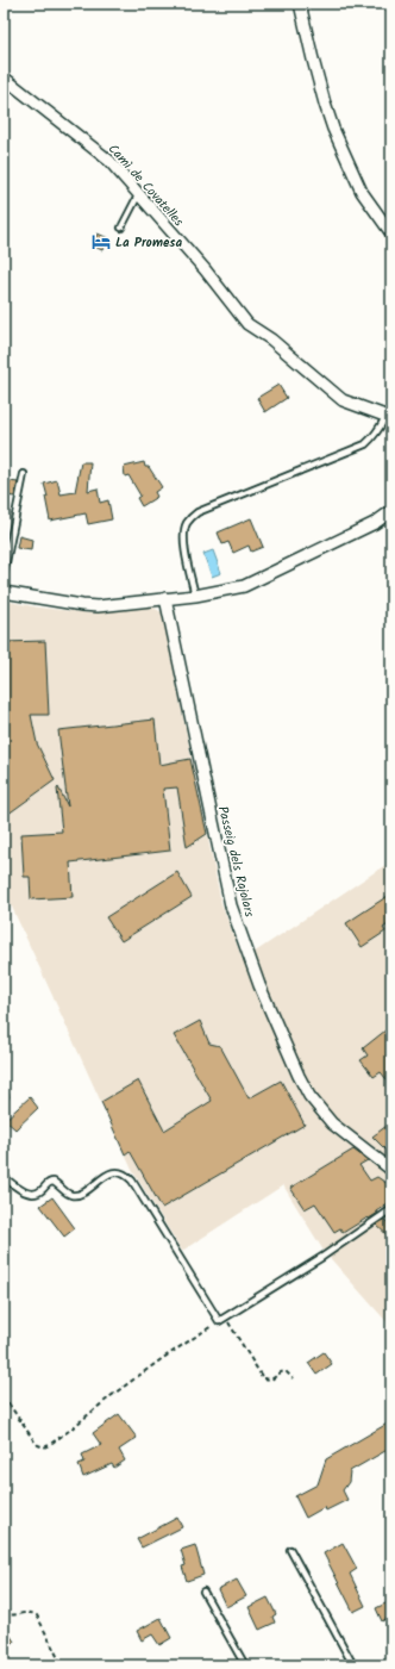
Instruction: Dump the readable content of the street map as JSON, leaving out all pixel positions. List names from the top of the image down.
{
  "streets": {
    "street": ["Camì de Covatelles", "Passeig dels Rajolars"]
  },
  "places": {
    "hotel": ["La Promesa"]
  }
}
